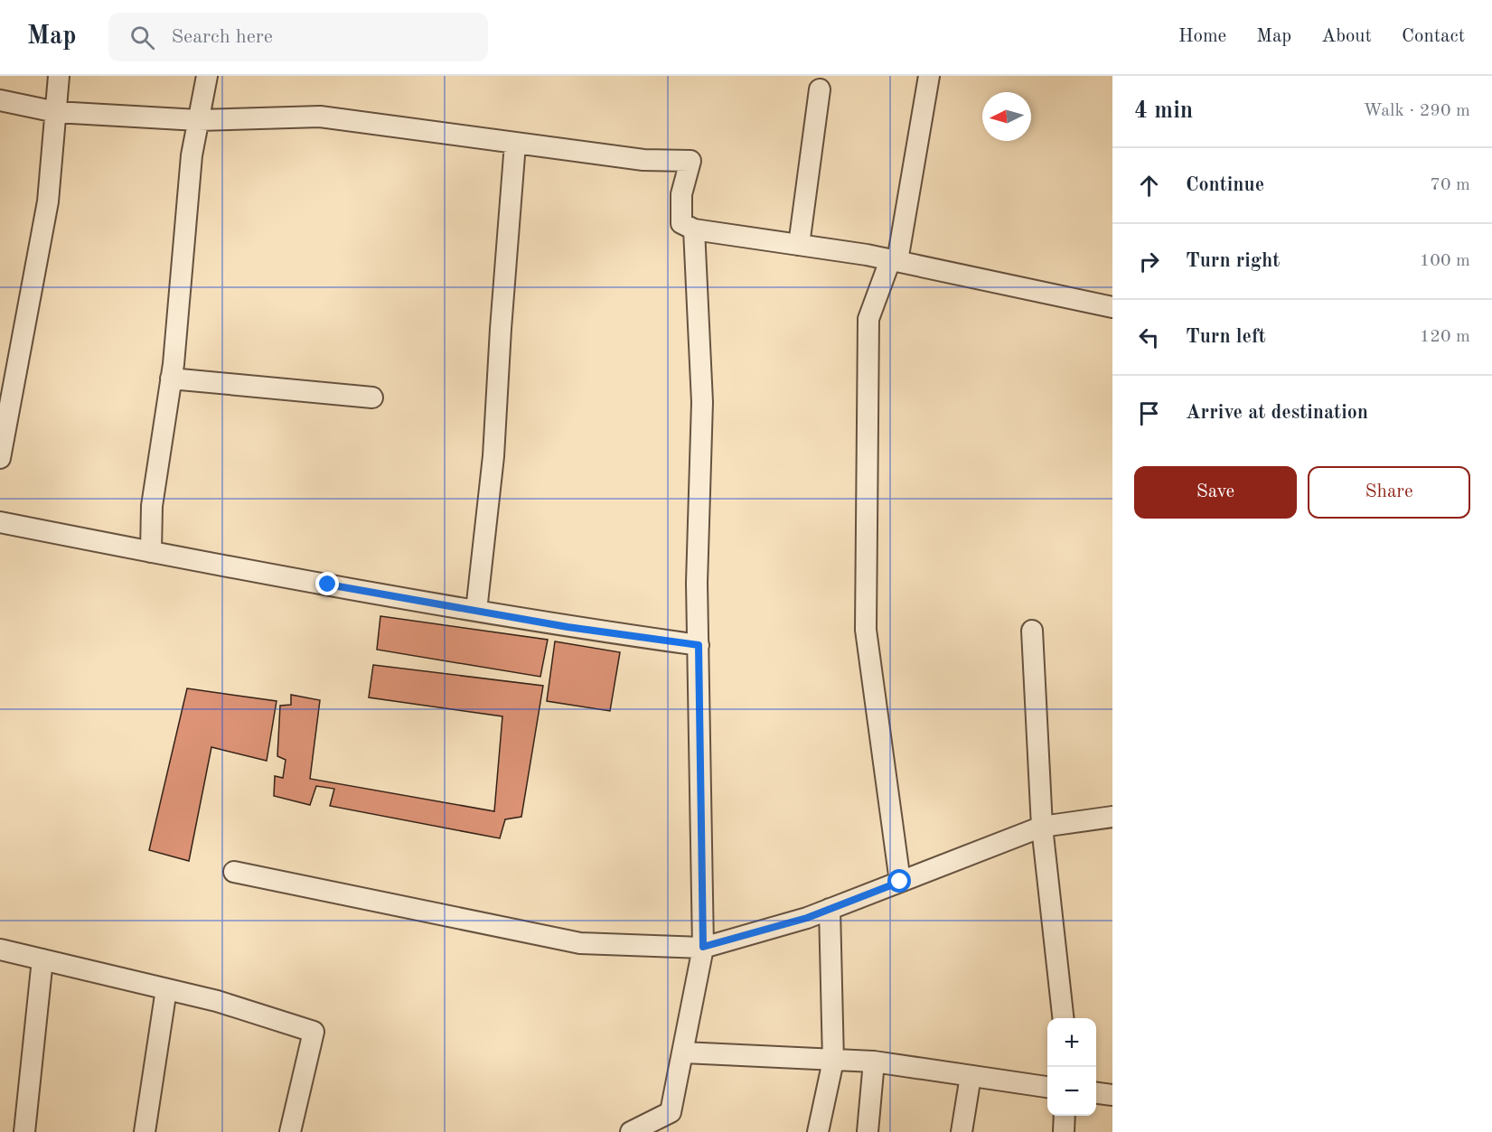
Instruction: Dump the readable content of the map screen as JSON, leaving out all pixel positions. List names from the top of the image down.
{
  "north": "left",
  "page": {
    "header": "Map",
    "search": "Search here",
    "nav": [
      "Home",
      "Map",
      "About",
      "Contact"
    ],
    "heading": ["4 min", "Walk · 290 m"],
    "list": [
      ["Continue", "70 m"],
      ["Turn right", "100 m"],
      ["Turn left", "120 m"],
      "Arrive at destination"
    ],
    "buttons": ["Save", "Share"],
    "map_buttons": ["+", "−"]
  }
}
